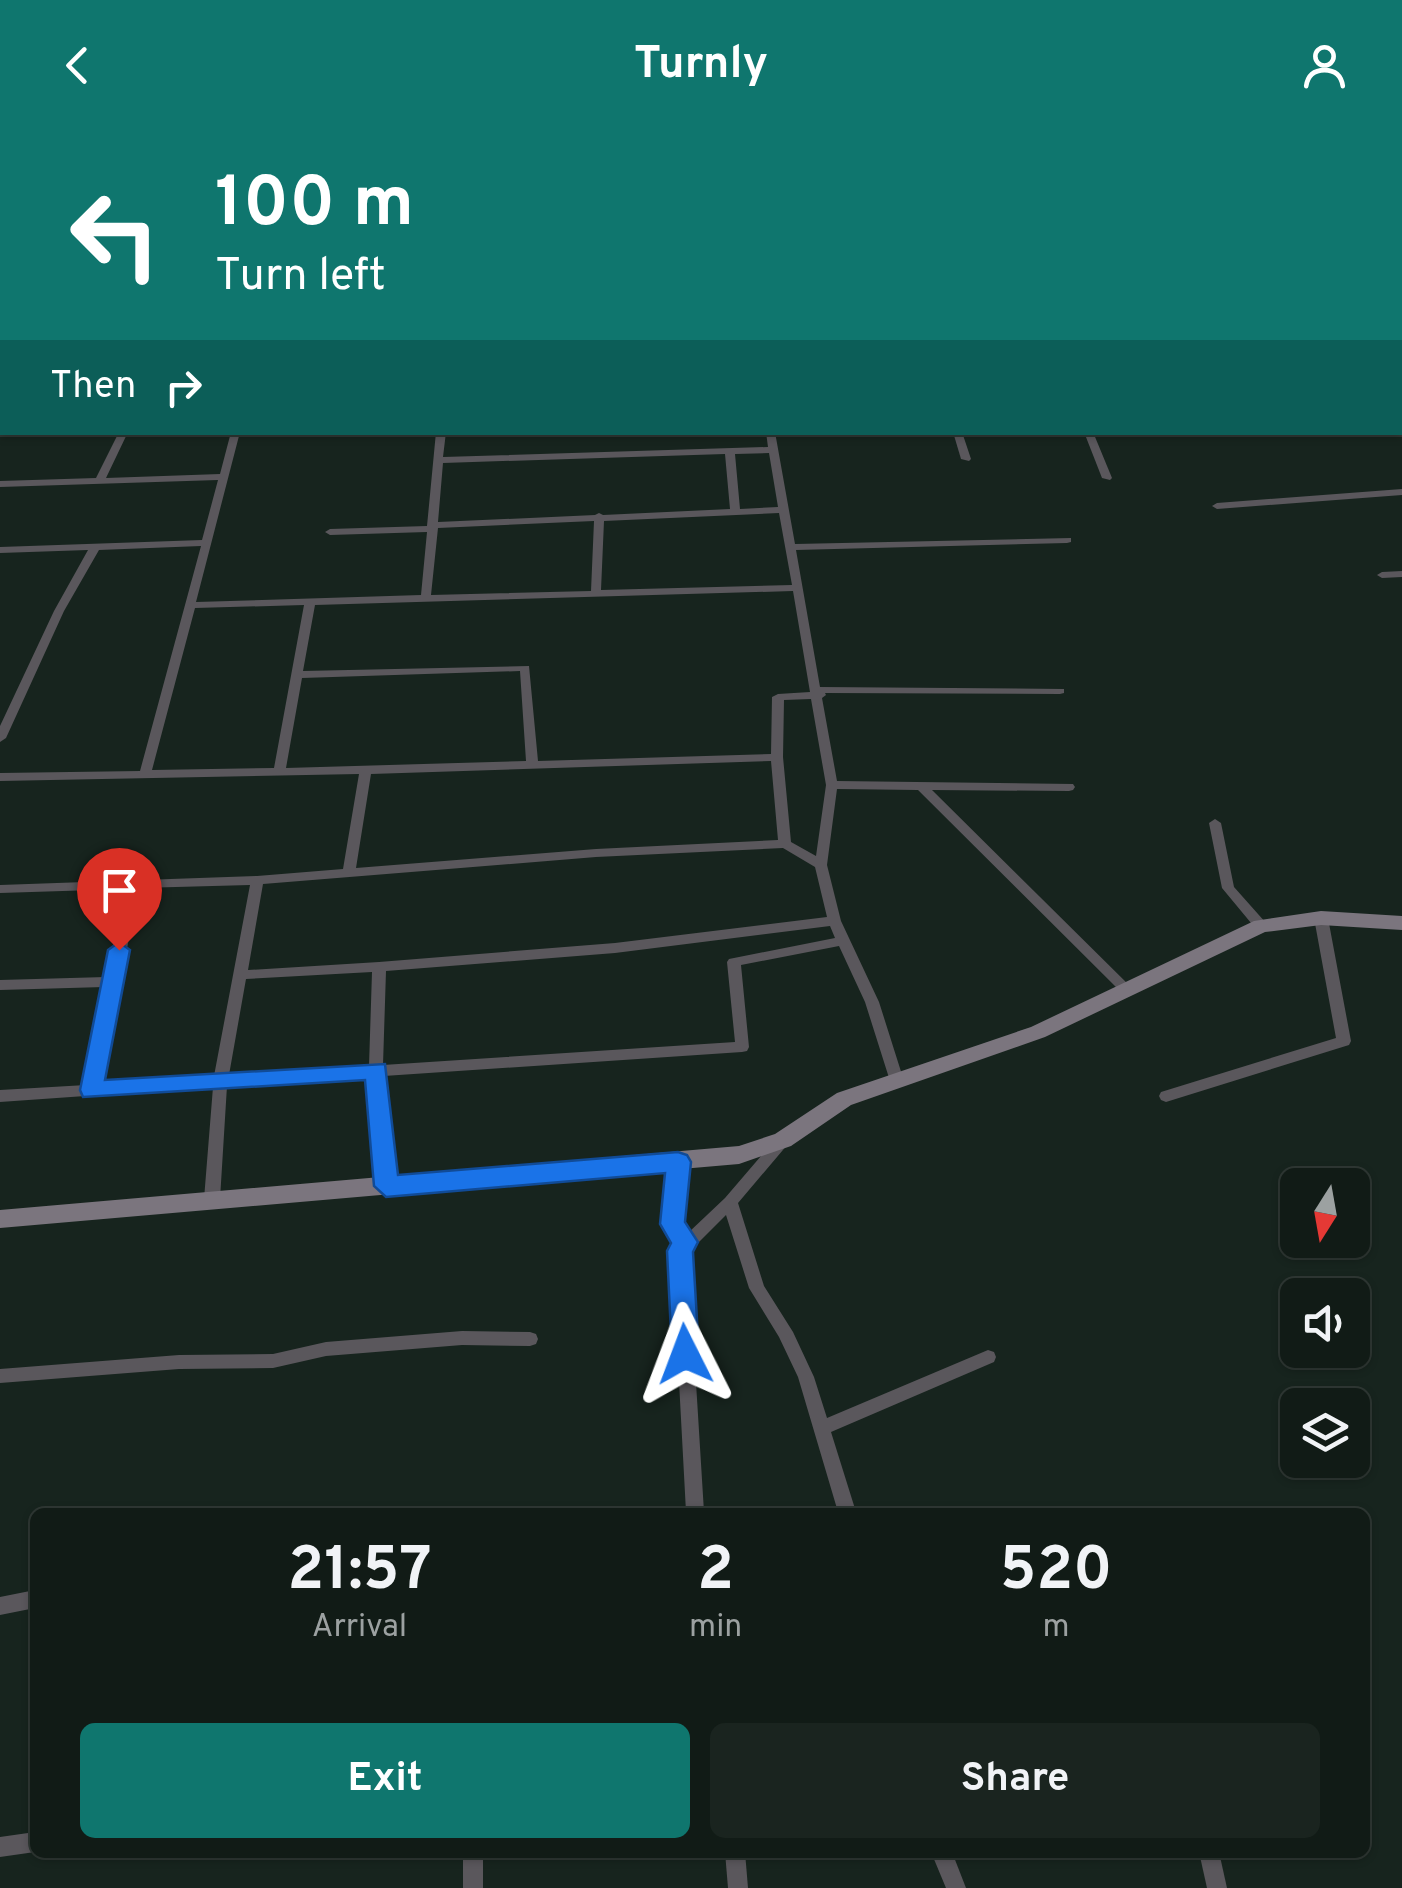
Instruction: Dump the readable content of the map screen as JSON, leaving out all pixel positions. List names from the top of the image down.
{
  "north": "bottom",
  "page": {
    "header": "Turnly",
    "turn": ["100 m", "Turn left"],
    "then": "Then",
    "eta": [
      "21:57",
      "Arrival",
      "2",
      "min",
      "520",
      "m"
    ],
    "buttons": ["Exit", "Share"]
  }
}
